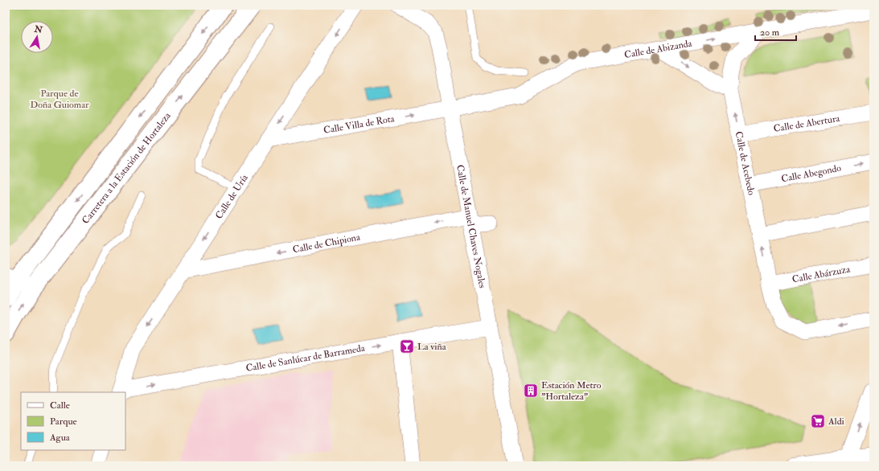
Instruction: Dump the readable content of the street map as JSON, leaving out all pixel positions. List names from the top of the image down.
{
  "streets": {
    "street": [
      "Calle de Abizanda",
      "Calle de Abertura",
      "Calle Villa de Rota",
      "Calle de Acebedo",
      "Carretera a la Estación de Hortaleza",
      "Calle Abegondo",
      "Calle de Uría",
      "Calle de Manuel Chaves Nogales",
      "Calle de Chipiona",
      "Calle Abárzuza",
      "Calle de Sanlúcar de Barrameda"
    ]
  },
  "crossings": [
    ["Calle de Abizanda", "Calle Villa de Rota"],
    ["Calle de Abizanda", "Calle de Acebedo"],
    ["Calle de Abizanda", "Calle de Manuel Chaves Nogales"],
    ["Calle de Abertura", "Calle de Acebedo"],
    ["Calle Villa de Rota", "Calle de Uría"],
    ["Calle Villa de Rota", "Calle de Manuel Chaves Nogales"],
    ["Calle de Acebedo", "Calle Abegondo"],
    ["Calle de Acebedo", "Calle Abárzuza"],
    ["Calle de Uría", "Calle de Chipiona"],
    ["Calle de Uría", "Calle de Sanlúcar de Barrameda"],
    ["Calle de Manuel Chaves Nogales", "Calle de Chipiona"],
    ["Calle de Manuel Chaves Nogales", "Calle de Sanlúcar de Barrameda"]
  ],
  "one_way": [
    "Calle Villa de Rota",
    "Calle de Uría",
    "Calle de Chipiona",
    "Calle de Sanlúcar de Barrameda"
  ],
  "parks": ["Parque de Doña Guiomar"],
  "places": {
    "bar": ["La viña"],
    "building": ["Estación Metro \"Hortaleza\""],
    "supermarket": ["Aldi"]
  },
  "legend": ["Calle", "Parque", "Agua"],
  "scale_bar": "20 m",
  "north": "top"
}
